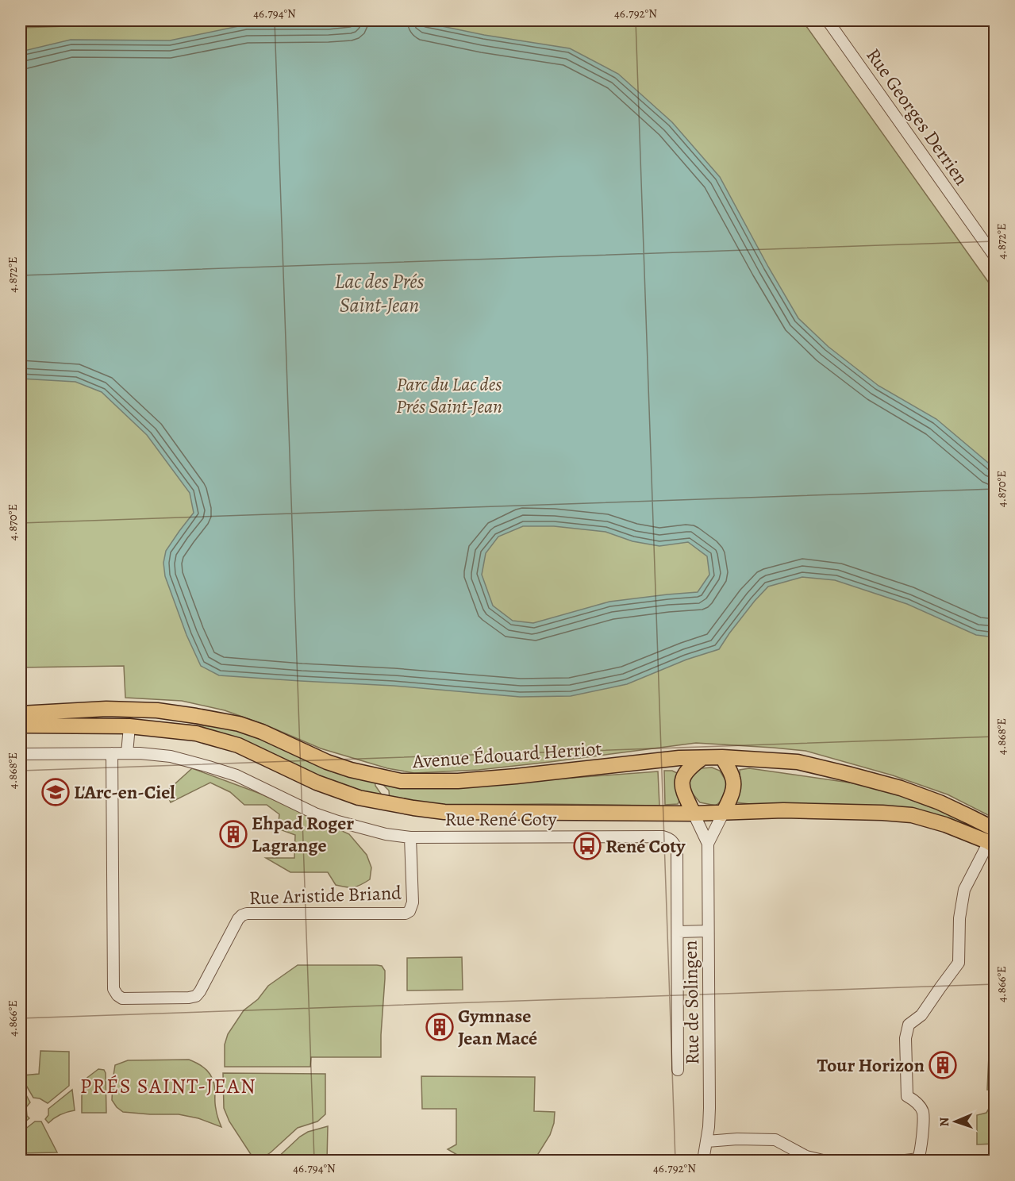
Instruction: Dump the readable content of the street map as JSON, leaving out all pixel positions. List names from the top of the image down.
{
  "streets": {
    "main road": ["Avenue Édouard Herriot"],
    "street": [
      "Rue Georges Derrien",
      "Rue René Coty",
      "Rue Aristide Briand",
      "Rue de Solingen"
    ]
  },
  "crossings": [
    ["Avenue Édouard Herriot", "Rue de Solingen"],
    ["Rue René Coty", "Rue Aristide Briand"]
  ],
  "districts": ["PRÉS SAINT-JEAN"],
  "water": ["Lac des Prés Saint-Jean"],
  "parks": ["Parc du Lac des Prés Saint-Jean"],
  "places": {
    "school or university": ["L'Arc-en-Ciel"],
    "building": ["Ehpad Roger Lagrange", "Gymnase Jean Macé", "Tour Horizon"],
    "bus stop": ["René Coty"]
  },
  "north": "left",
  "coordinates": [
    "46.794°N",
    "46.792°N",
    "4.872°E",
    "4.870°E",
    "4.868°E",
    "4.866°E"
  ]
}
